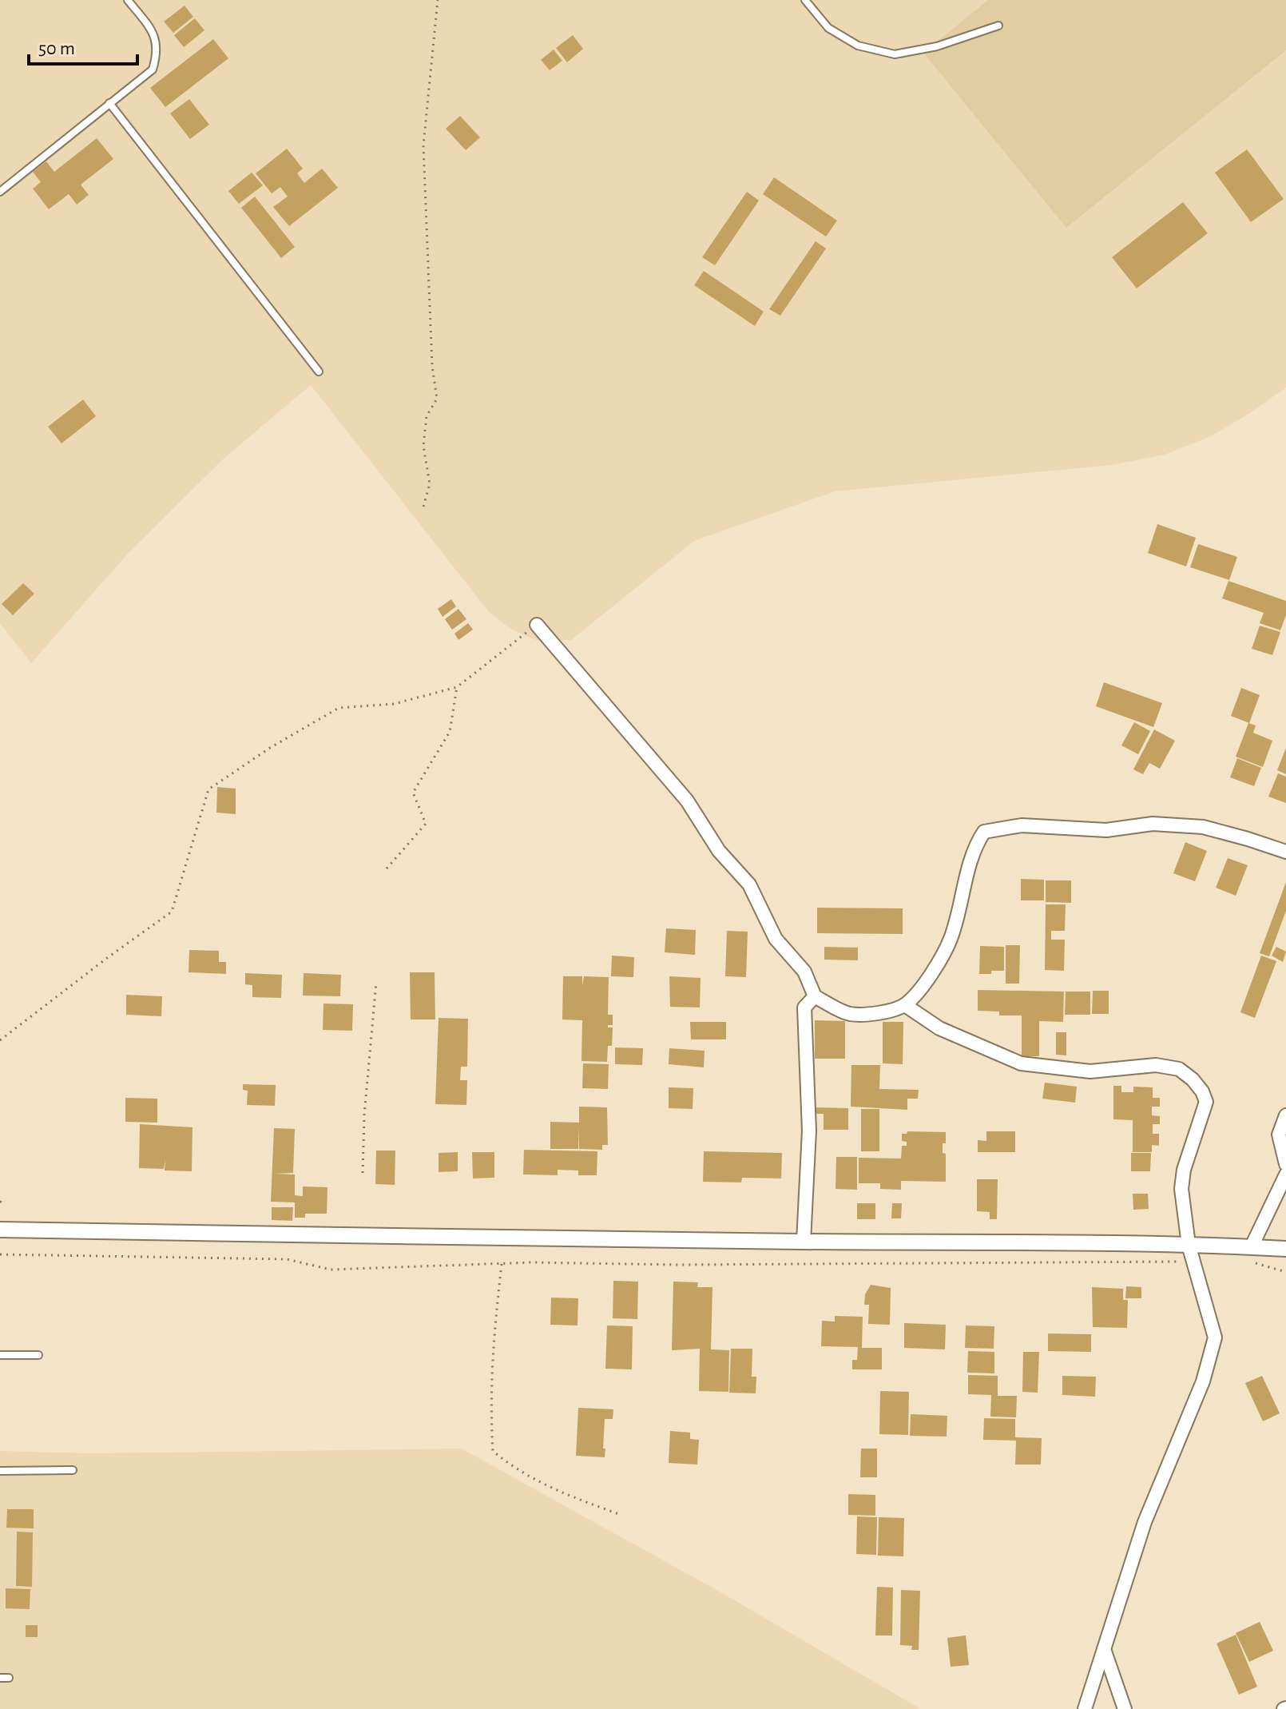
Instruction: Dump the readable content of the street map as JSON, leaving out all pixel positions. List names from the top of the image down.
{
  "scale_bar": "50 m"
}
